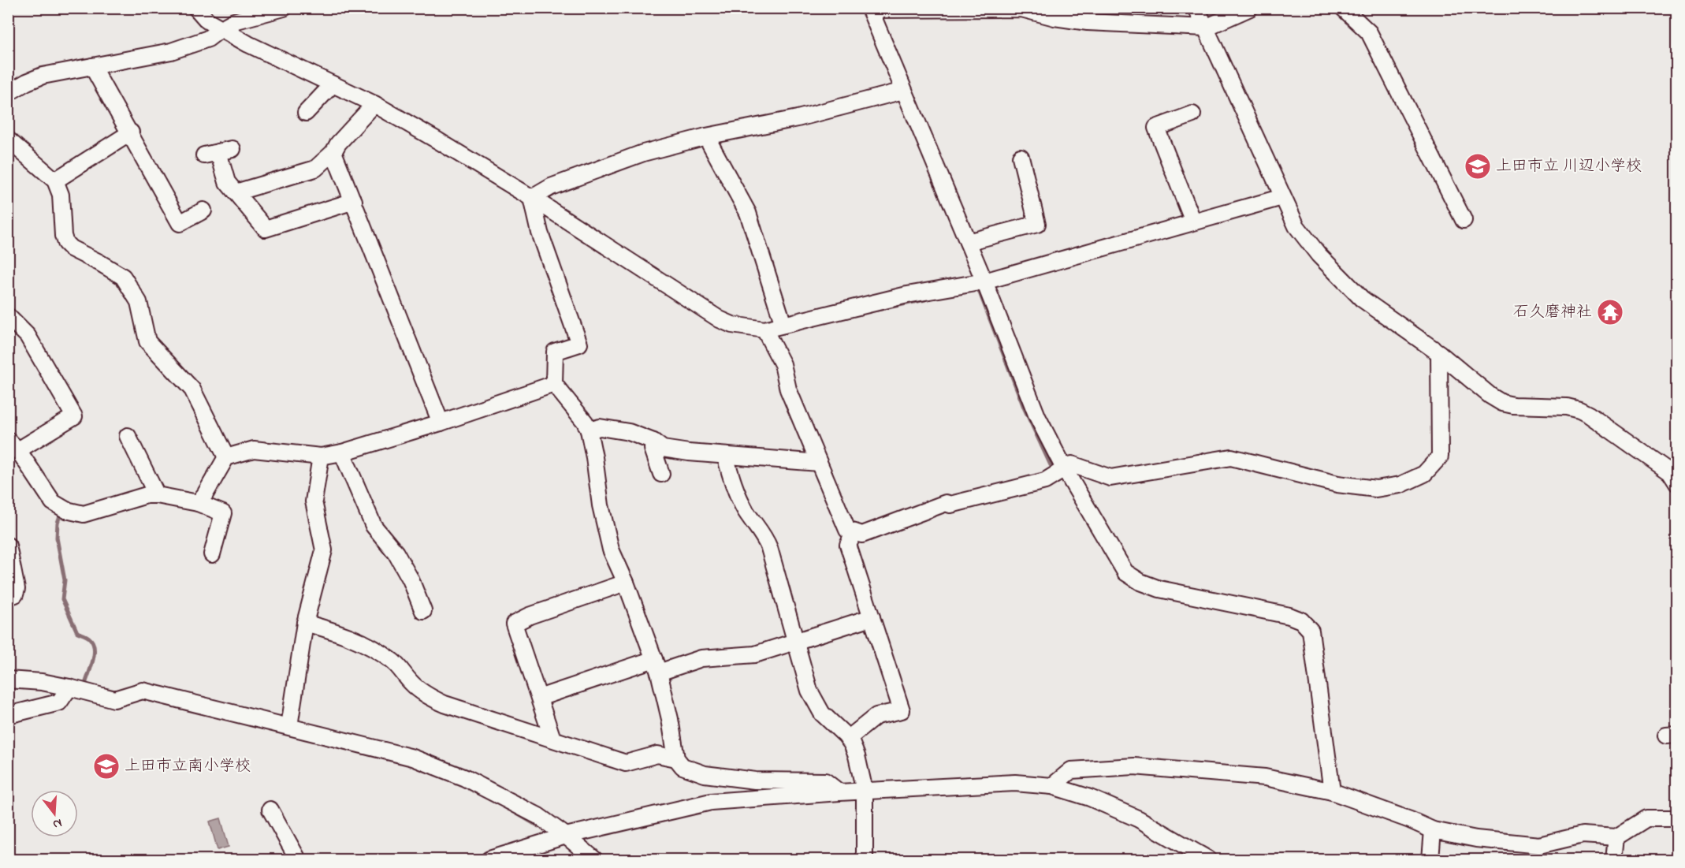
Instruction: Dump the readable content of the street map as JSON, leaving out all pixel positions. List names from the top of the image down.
{
  "places": {
    "school or university": ["上田市立 川辺小学校", "上田市立南小学校"],
    "temple": ["石久磨神社"]
  },
  "north": "bottom"
}
